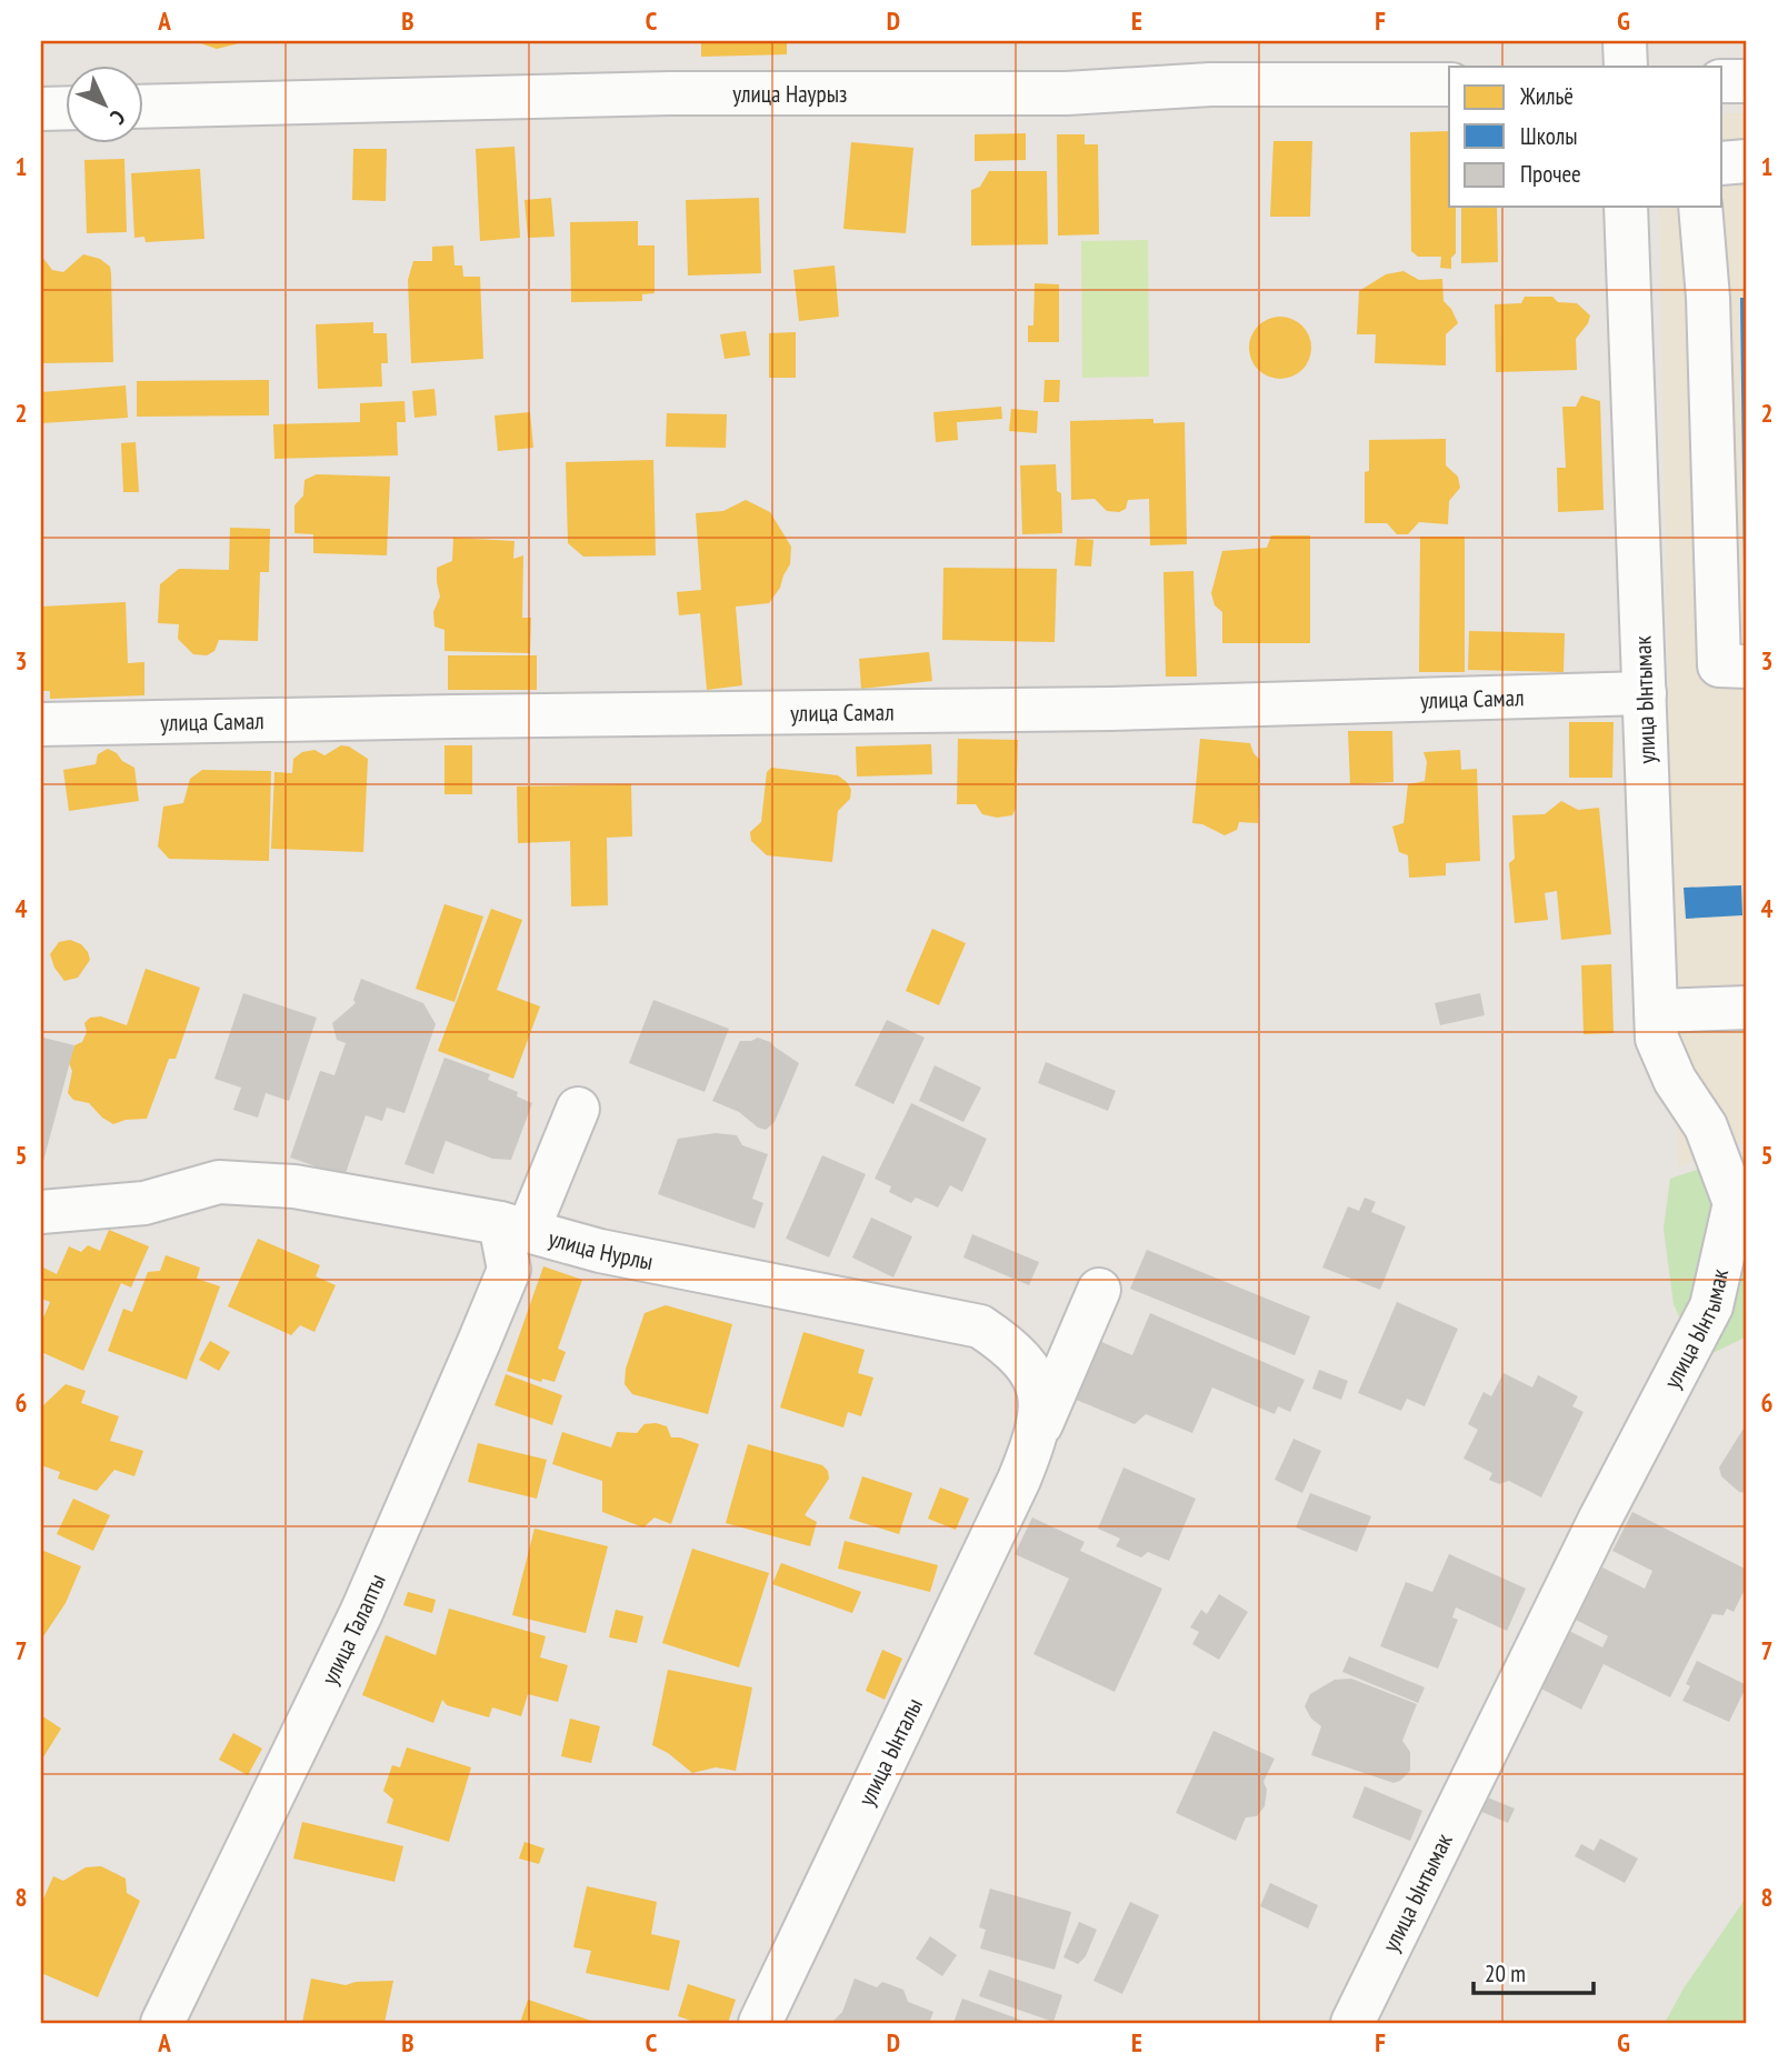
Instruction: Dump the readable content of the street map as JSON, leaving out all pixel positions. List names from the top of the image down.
{
  "streets": {
    "street": [
      "улица Наурыз",
      "улица Самал",
      "улица Ынтымак",
      "улица Нурлы",
      "улица Талапты",
      "улица Ынталы"
    ]
  },
  "crossings": [
    ["улица Самал", "улица Ынтымак"],
    ["улица Нурлы", "улица Талапты"],
    ["улица Нурлы", "улица Ынталы"]
  ],
  "legend": ["Жильё", "Школы", "Прочее"],
  "scale_bar": "20 m",
  "north": "bottom right",
  "grid": {
    "columns": [
      "A",
      "B",
      "C",
      "D",
      "E",
      "F",
      "G"
    ],
    "rows": [
      "1",
      "2",
      "3",
      "4",
      "5",
      "6",
      "7",
      "8"
    ]
  }
}
